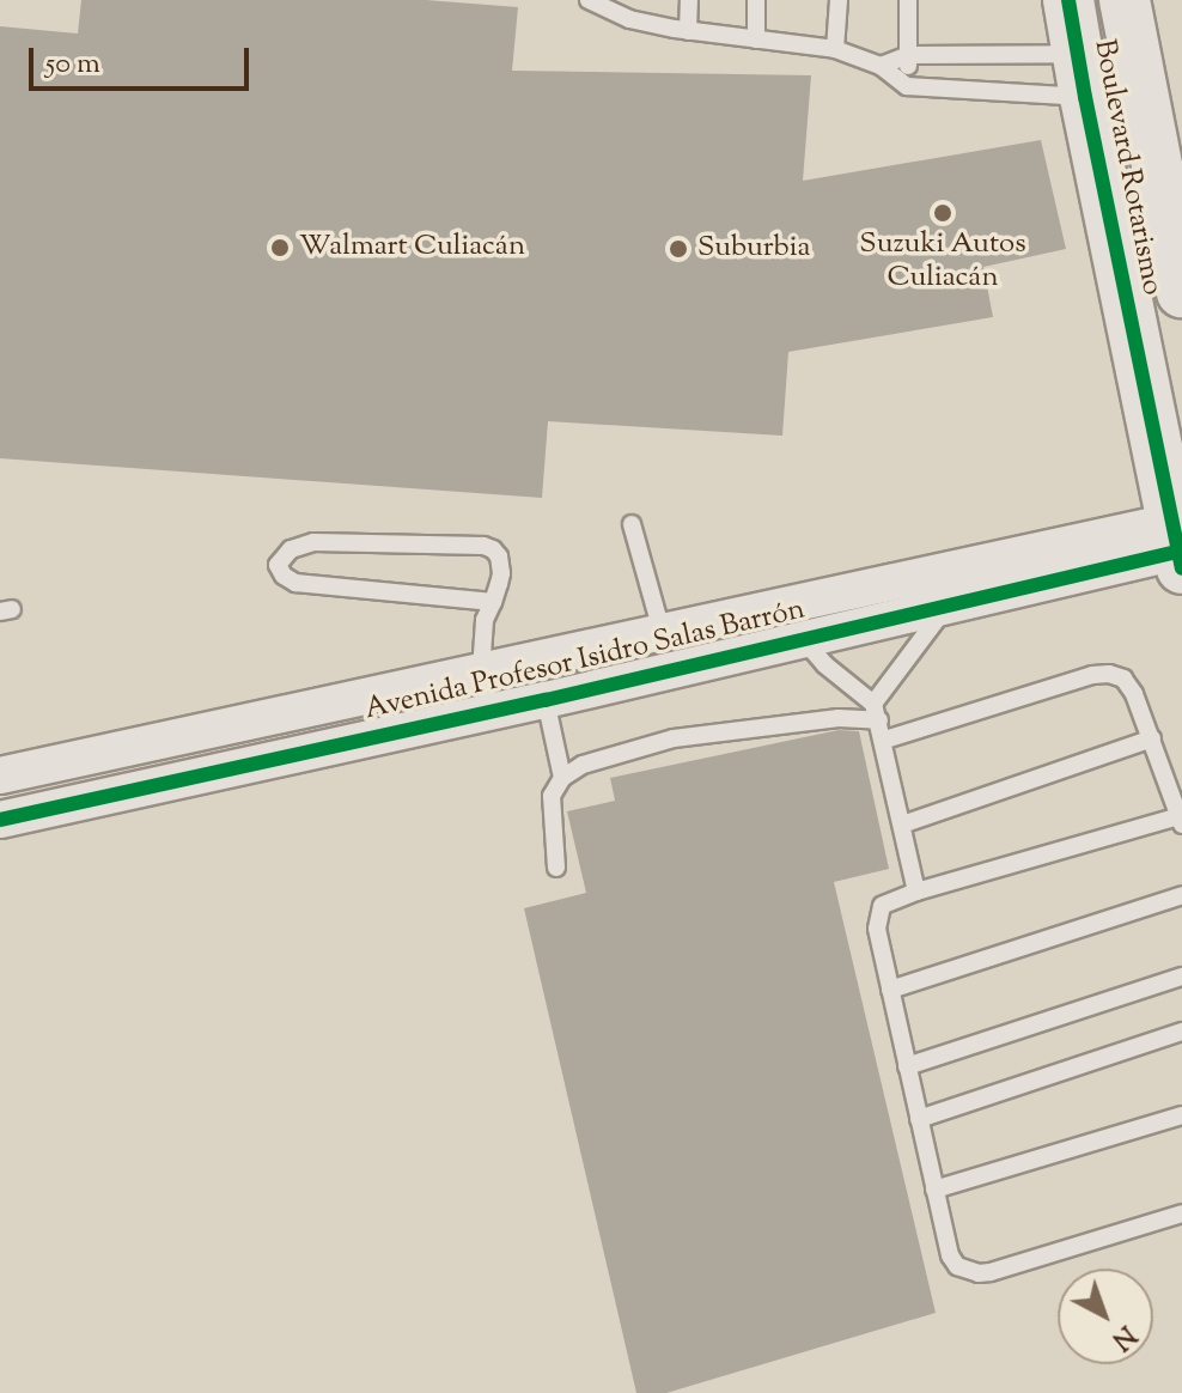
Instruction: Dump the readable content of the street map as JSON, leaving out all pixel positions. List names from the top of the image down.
{
  "streets": {
    "street": ["Boulevard Rotarismo", "Avenida Profesor Isidro Salas Barrón"]
  },
  "crossings": [
    ["Boulevard Rotarismo", "Avenida Profesor Isidro Salas Barrón"]
  ],
  "places": ["Suzuki Autos Culiacán", "Walmart Culiacán", "Suburbia"],
  "scale_bar": "50 m",
  "north": "bottom right"
}
